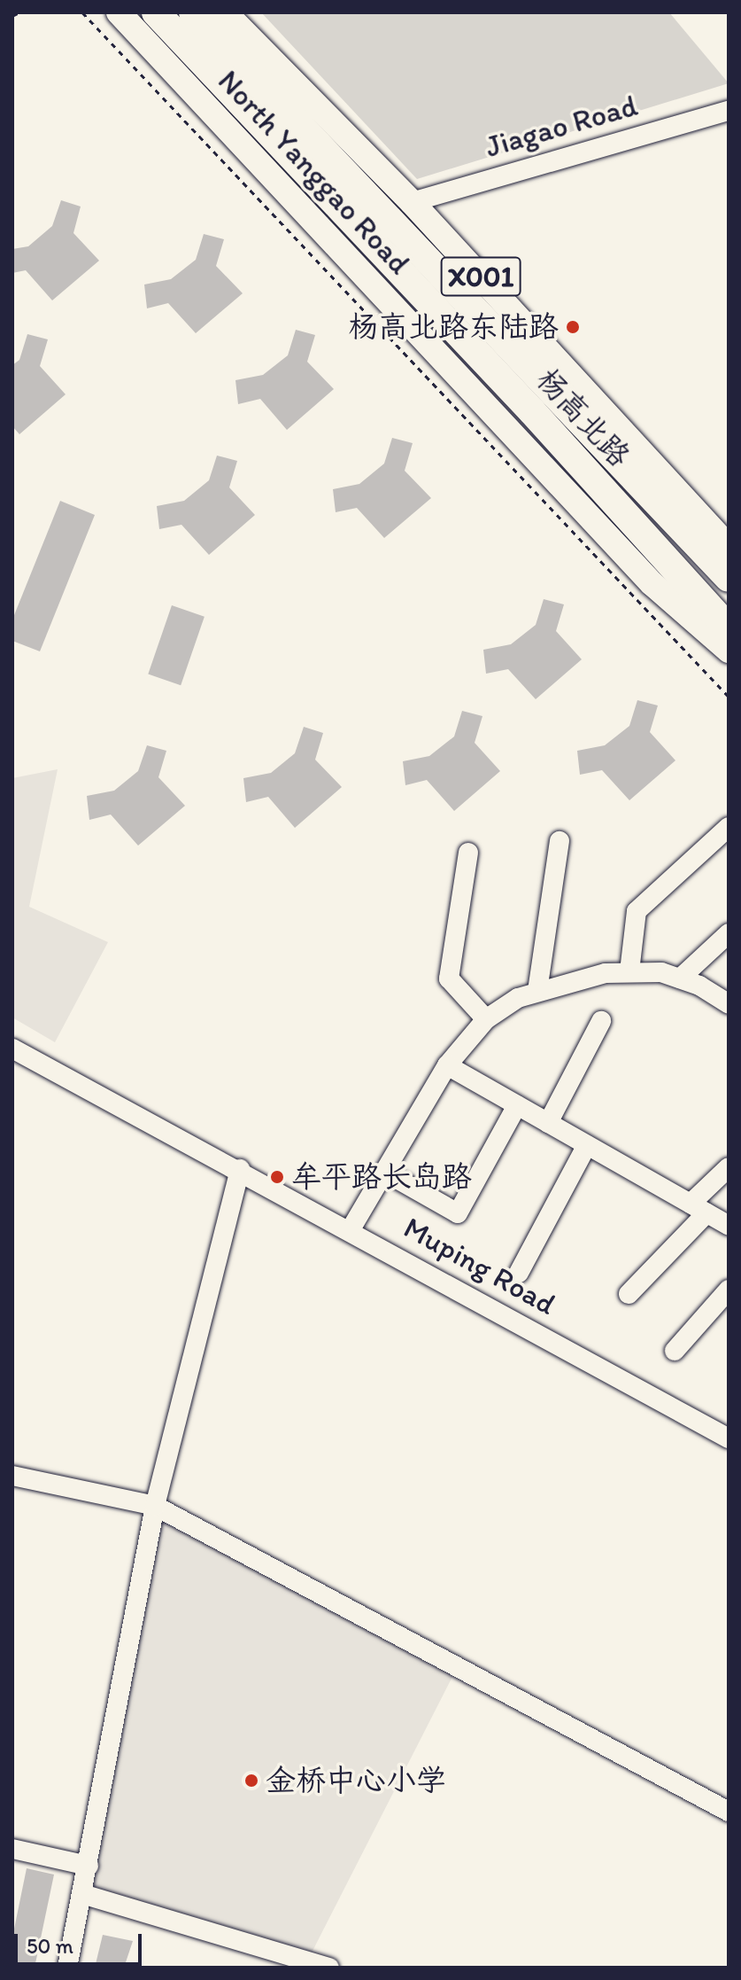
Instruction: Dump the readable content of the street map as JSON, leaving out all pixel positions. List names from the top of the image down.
{
  "streets": {
    "highway": ["X001", "杨高北路"],
    "main road": ["North Yanggao Road"],
    "street": ["Jiagao Road", "Muping Road"]
  },
  "crossings": [
    ["Jiagao Road", "North Yanggao Road"]
  ],
  "places": ["杨高北路东陆路", "牟平路长岛路", "金桥中心小学"],
  "scale_bar": "50 m"
}
